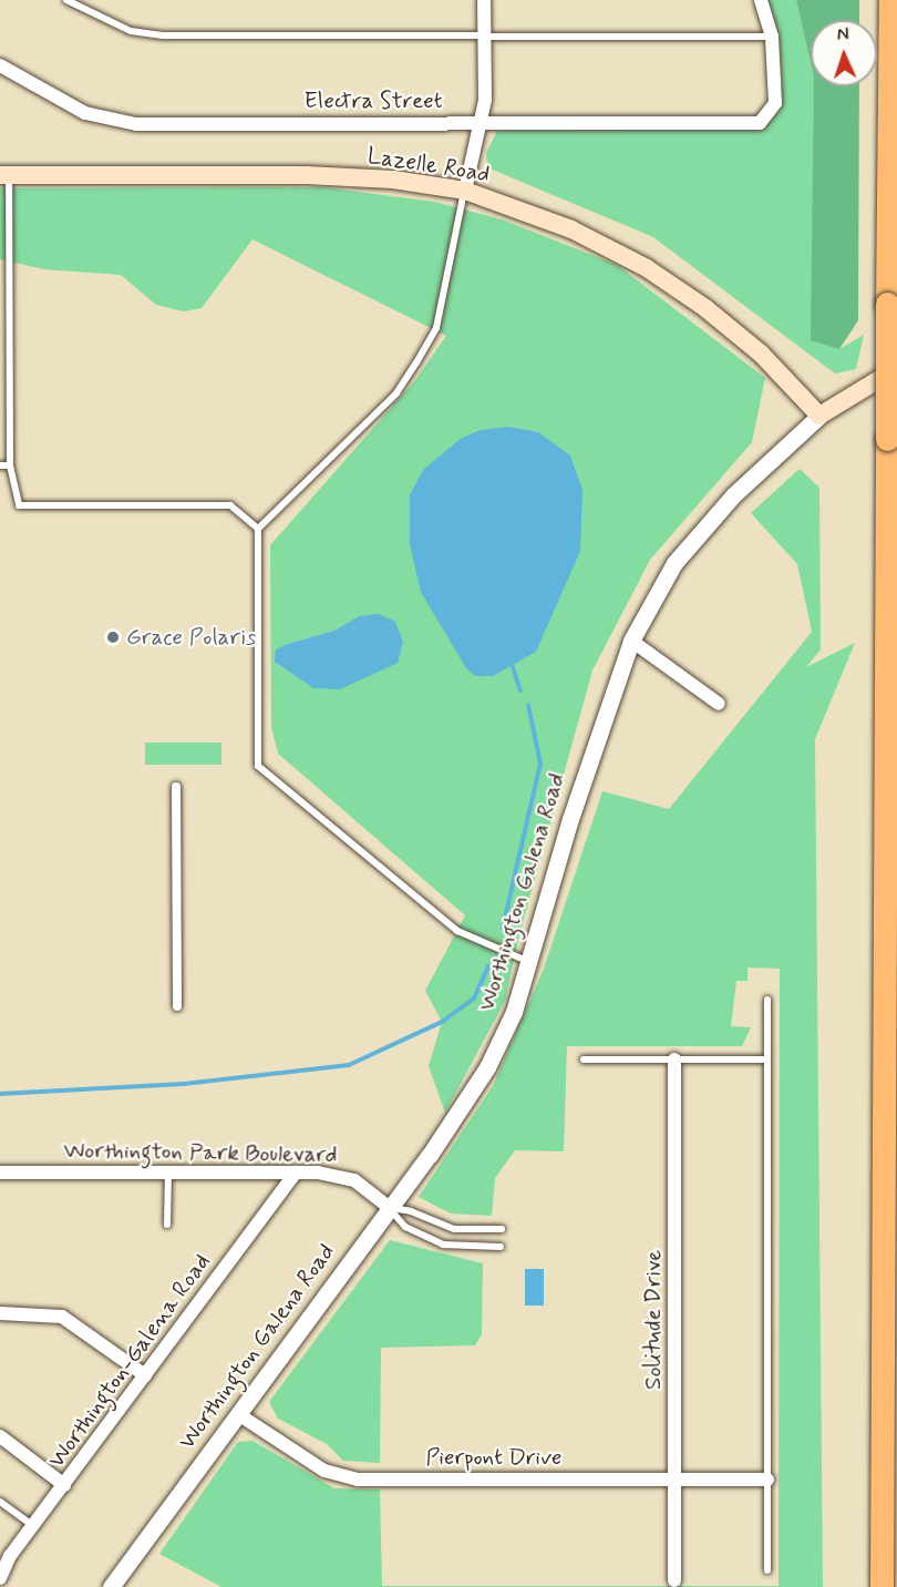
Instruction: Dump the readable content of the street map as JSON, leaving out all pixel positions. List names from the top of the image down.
{
  "streets": {
    "main road": ["Lazelle Road", "Worthington Galena Road"],
    "street": [
      "Electra Street",
      "Worthington Park Boulevard",
      "Solitude Drive",
      "Worthington-Galena Road",
      "Pierpont Drive"
    ]
  },
  "crossings": [
    ["Lazelle Road", "Worthington Galena Road"],
    ["Worthington Galena Road", "Worthington Park Boulevard"],
    ["Worthington Galena Road", "Pierpont Drive"],
    ["Worthington Park Boulevard", "Worthington-Galena Road"],
    ["Solitude Drive", "Pierpont Drive"]
  ],
  "places": ["Grace Polaris"],
  "north": "top"
}
